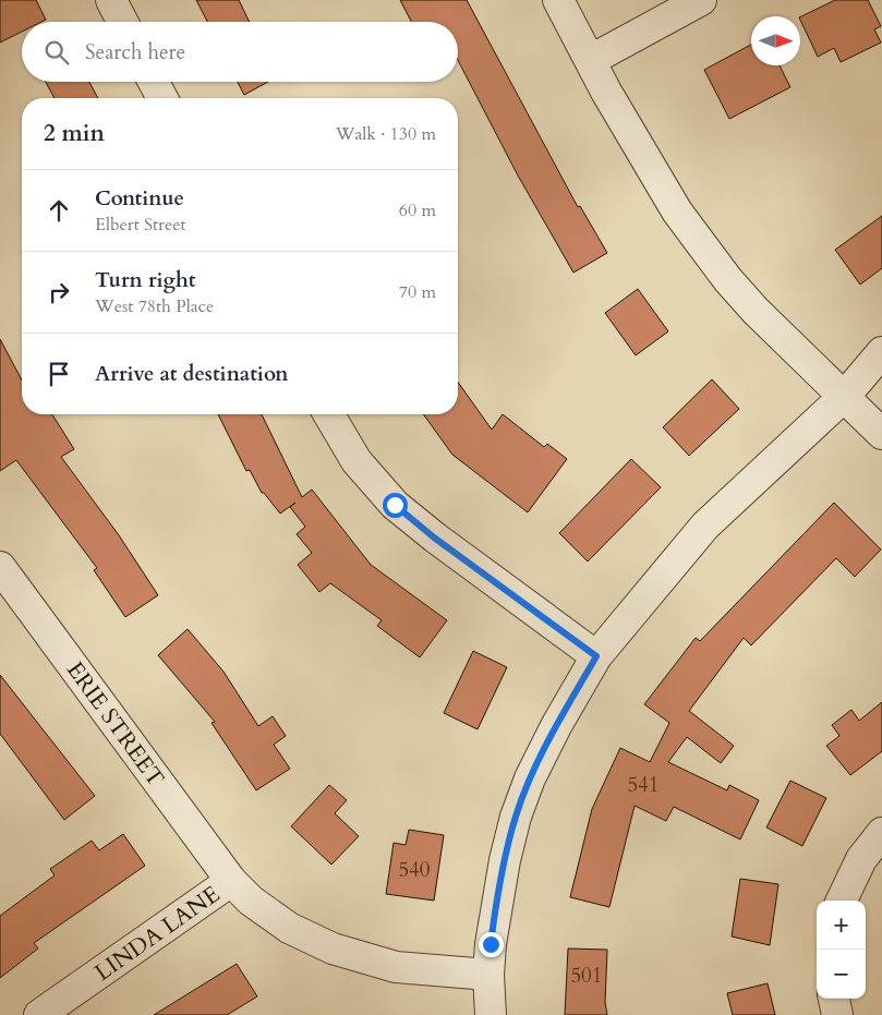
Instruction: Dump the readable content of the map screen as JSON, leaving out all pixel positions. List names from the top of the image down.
{
  "streets": {
    "street": ["ERIE STREET", "LINDA LANE"]
  },
  "crossings": [
    ["ERIE STREET", "LINDA LANE"]
  ],
  "house_numbers": ["541", "540", "501"],
  "north": "right",
  "page": {
    "search": "Search here",
    "heading": ["2 min", "Walk · 130 m"],
    "list": [
      ["Continue", "Elbert Street", "60 m"],
      ["Turn right", "West 78th Place", "70 m"],
      "Arrive at destination"
    ],
    "map_buttons": ["+", "−"]
  }
}
